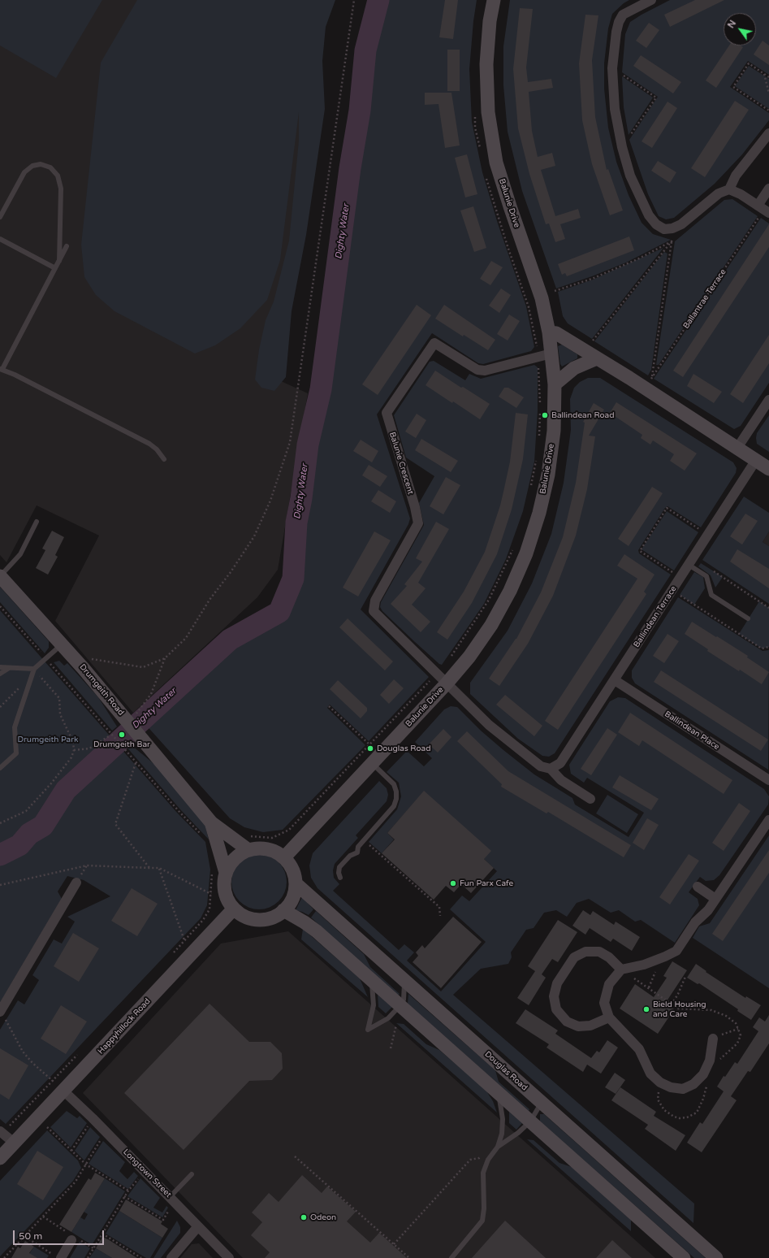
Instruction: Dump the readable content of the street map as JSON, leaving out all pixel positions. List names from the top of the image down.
{
  "streets": {
    "main road": [
      "Balunie Drive",
      "Drumgeith Road",
      "Happyhillock Road",
      "Douglas Road"
    ],
    "street": [
      "Balunie Crescent",
      "Ballindean Terrace",
      "Ballindean Place",
      "Longtown Street"
    ],
    "path": ["Ballantrae Terrace"]
  },
  "crossings": [
    ["Balunie Drive", "Balunie Crescent"],
    ["Balunie Drive", "Drumgeith Road"],
    ["Balunie Drive", "Happyhillock Road"],
    ["Balunie Drive", "Douglas Road"],
    ["Ballindean Terrace", "Ballindean Place"],
    ["Drumgeith Road", "Happyhillock Road"],
    ["Drumgeith Road", "Douglas Road"],
    ["Happyhillock Road", "Douglas Road"],
    ["Happyhillock Road", "Longtown Street"]
  ],
  "water": ["Dighty Water"],
  "parks": ["Drumgeith Park"],
  "places": [
    "Ballindean Road",
    "Drumgeith Bar",
    "Douglas Road",
    "Fun Parx Cafe",
    "Bield Housing and Care",
    "Odeon"
  ],
  "scale_bar": "50 m",
  "north": "top left"
}
